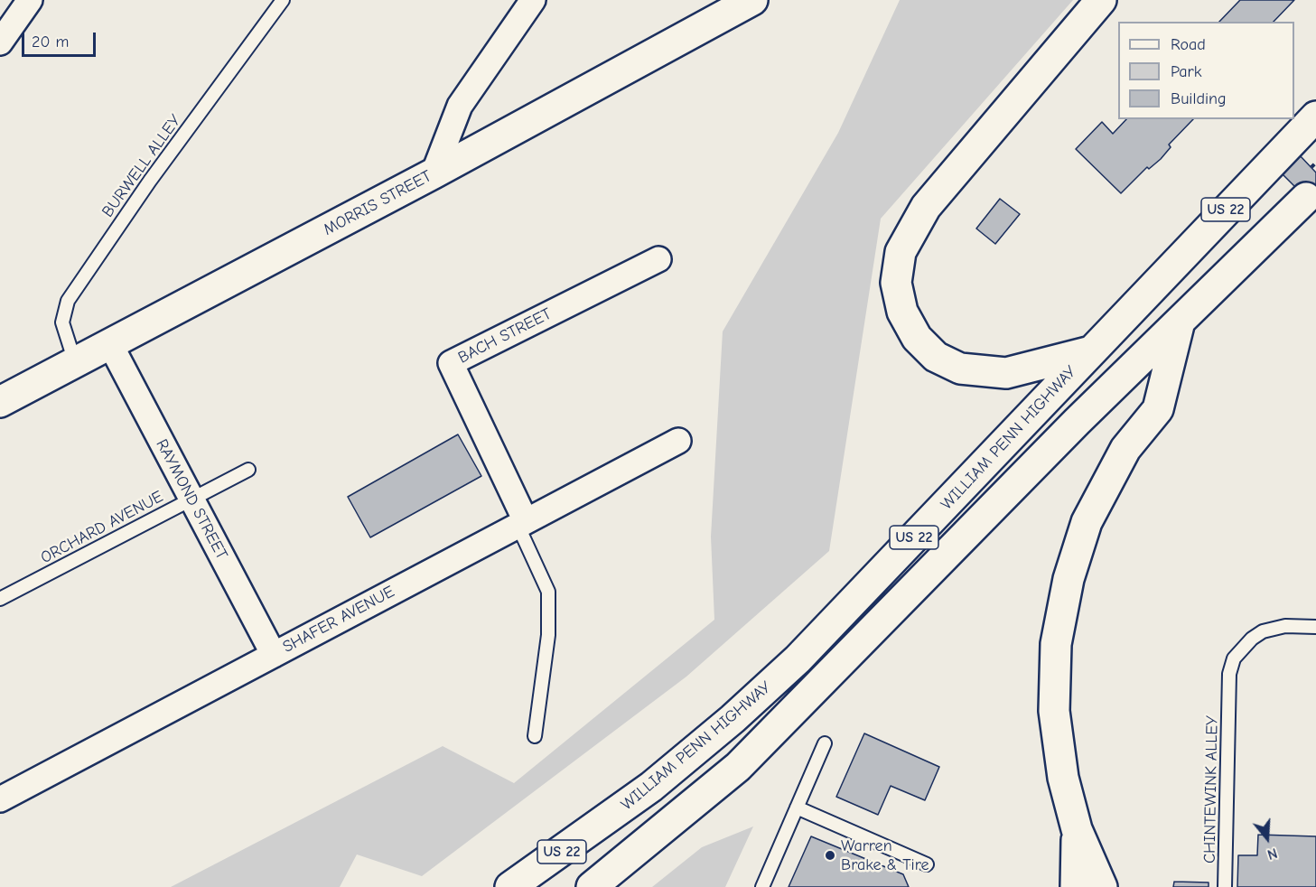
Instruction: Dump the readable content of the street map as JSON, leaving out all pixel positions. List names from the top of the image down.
{
  "streets": {
    "main road": ["MORRIS STREET", "US 22", "WILLIAM PENN HIGHWAY"],
    "street": ["BACH STREET", "RAYMOND STREET", "SHAFER AVENUE"],
    "lane": ["BURWELL ALLEY", "ORCHARD AVENUE", "CHINTEWINK ALLEY"]
  },
  "crossings": [
    ["BURWELL ALLEY", "MORRIS STREET"],
    ["MORRIS STREET", "RAYMOND STREET"],
    ["BACH STREET", "SHAFER AVENUE"],
    ["RAYMOND STREET", "ORCHARD AVENUE"],
    ["RAYMOND STREET", "SHAFER AVENUE"]
  ],
  "places": ["Warren Brake & Tire"],
  "legend": ["Road", "Park", "Building"],
  "scale_bar": "20 m",
  "north": "bottom"
}
